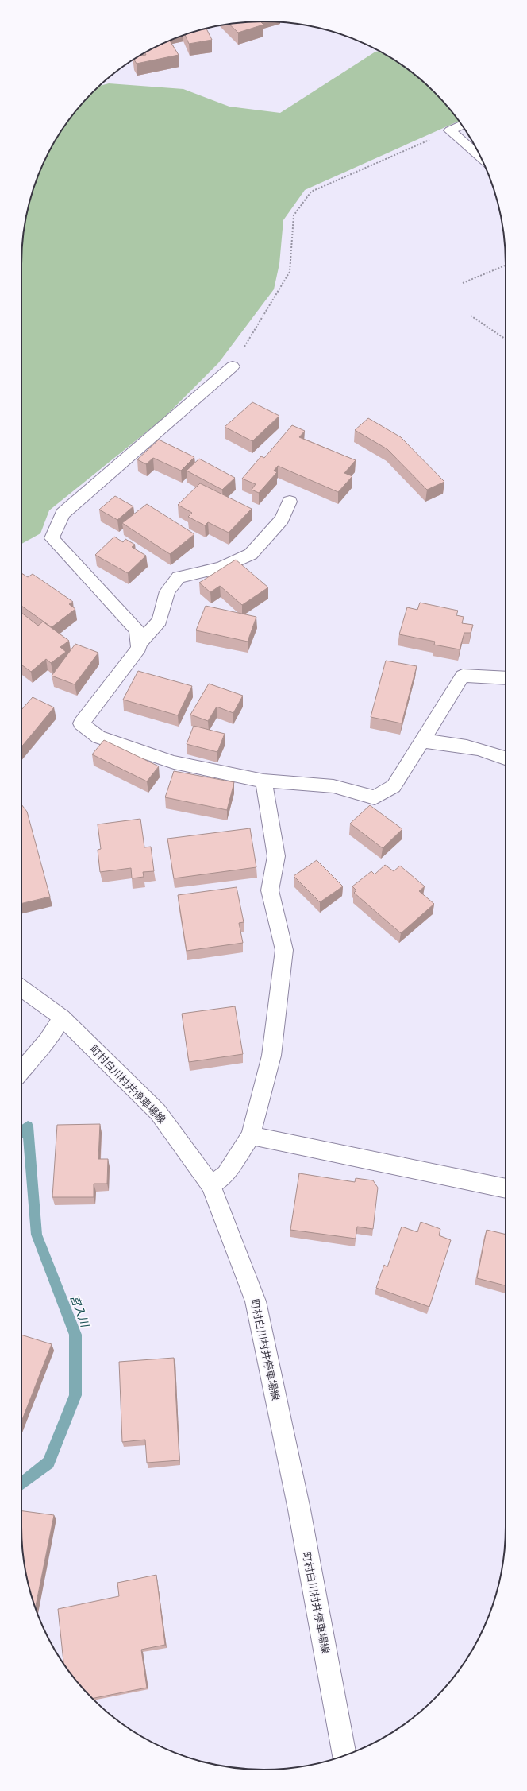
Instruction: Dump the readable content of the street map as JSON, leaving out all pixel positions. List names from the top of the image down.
{
  "streets": {
    "street": ["町村白川村井停車場線"]
  },
  "water": ["宮入川"]
}
